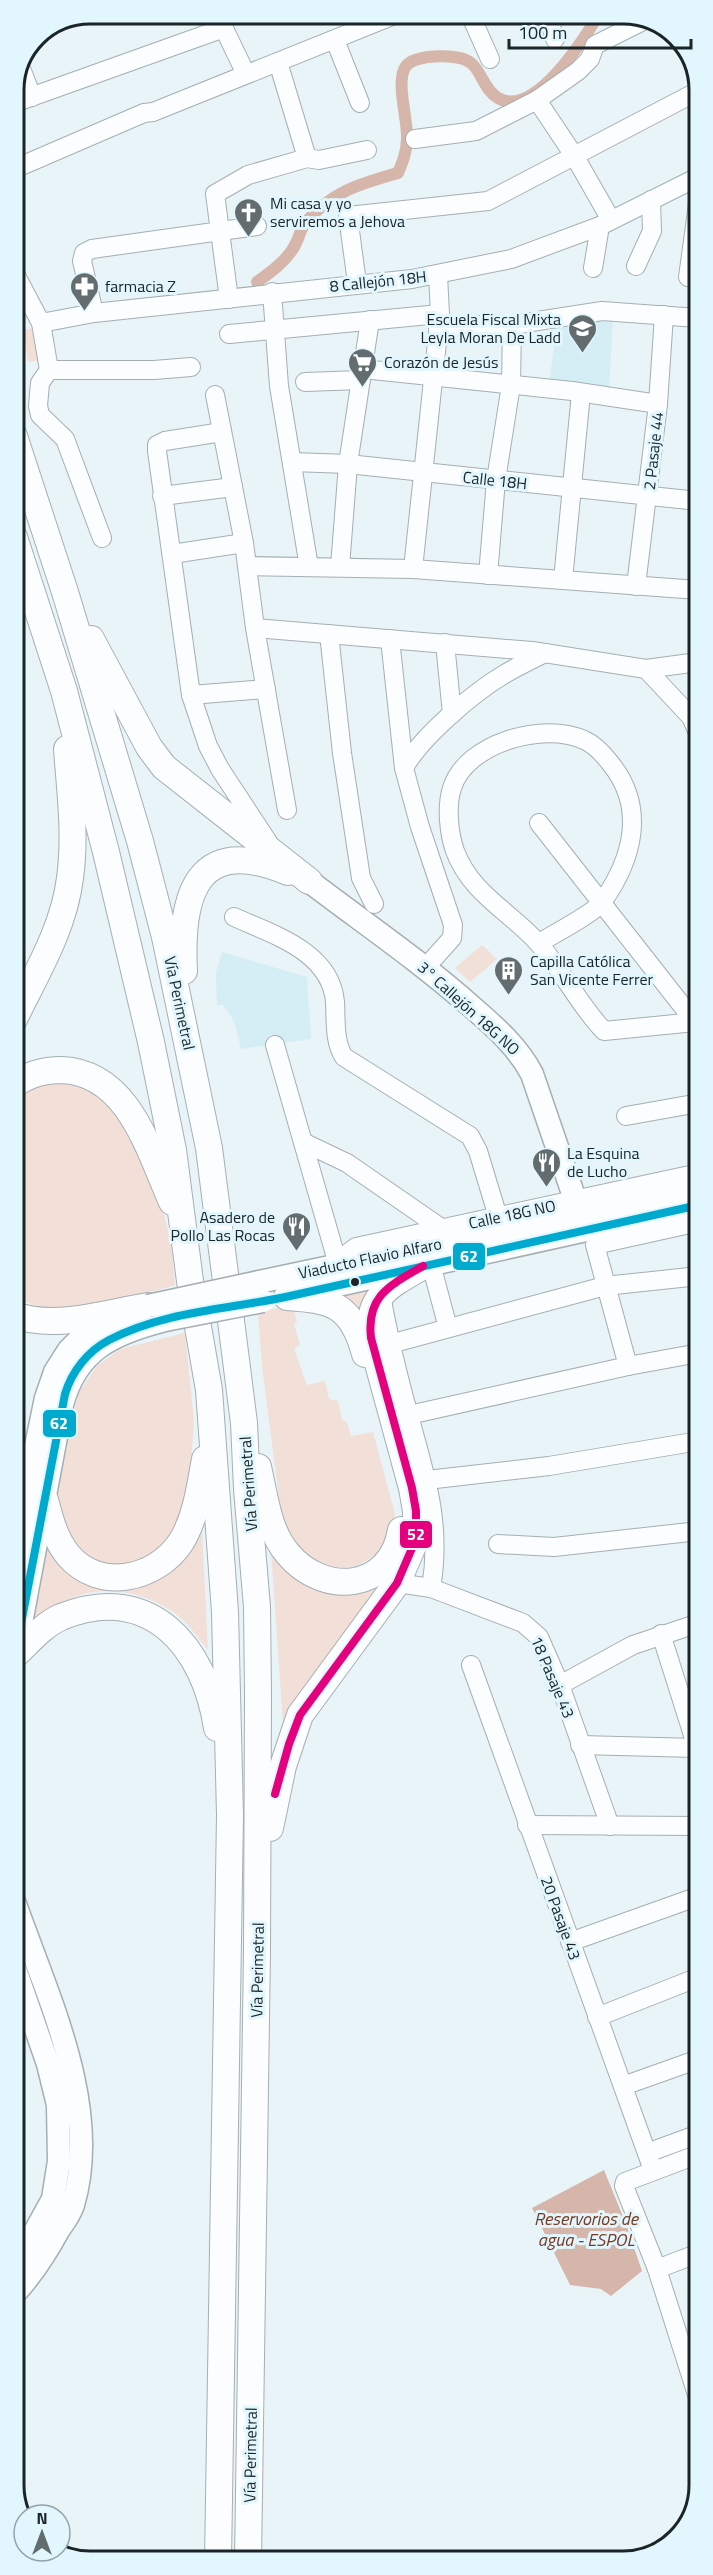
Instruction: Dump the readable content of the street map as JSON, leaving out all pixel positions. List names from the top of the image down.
{
  "streets": {
    "highway": ["Vía Perimetral"],
    "main road": ["3° Callejón 18G NO", "Viaducto Flavio Alfaro"],
    "street": [
      "8 Callejón 18H",
      "2 Pasaje 44",
      "Calle 18H",
      "Calle 18G NO",
      "18 Pasaje 43",
      "20 Pasaje 43"
    ]
  },
  "crossings": [
    ["2 Pasaje 44", "Calle 18H"],
    ["3° Callejón 18G NO", "Calle 18G NO"],
    ["3° Callejón 18G NO", "Viaducto Flavio Alfaro"],
    ["Calle 18G NO", "Viaducto Flavio Alfaro"]
  ],
  "water": ["Reservorios de agua - ESPOL"],
  "places": {
    "church": ["Mi casa y yo serviremos a Jehova"],
    "pharmacy": ["farmacia Z"],
    "school or university": ["Escuela Fiscal Mixta Leyla Moran De Ladd"],
    "supermarket": ["Corazón de Jesús"],
    "building": ["Capilla Católica San Vicente Ferrer"],
    "restaurant": ["La Esquina de Lucho", "Asadero de Pollo Las Rocas"]
  },
  "lines": ["transit line 62", "transit line 52"],
  "scale_bar": "100 m",
  "north": "top"
}
